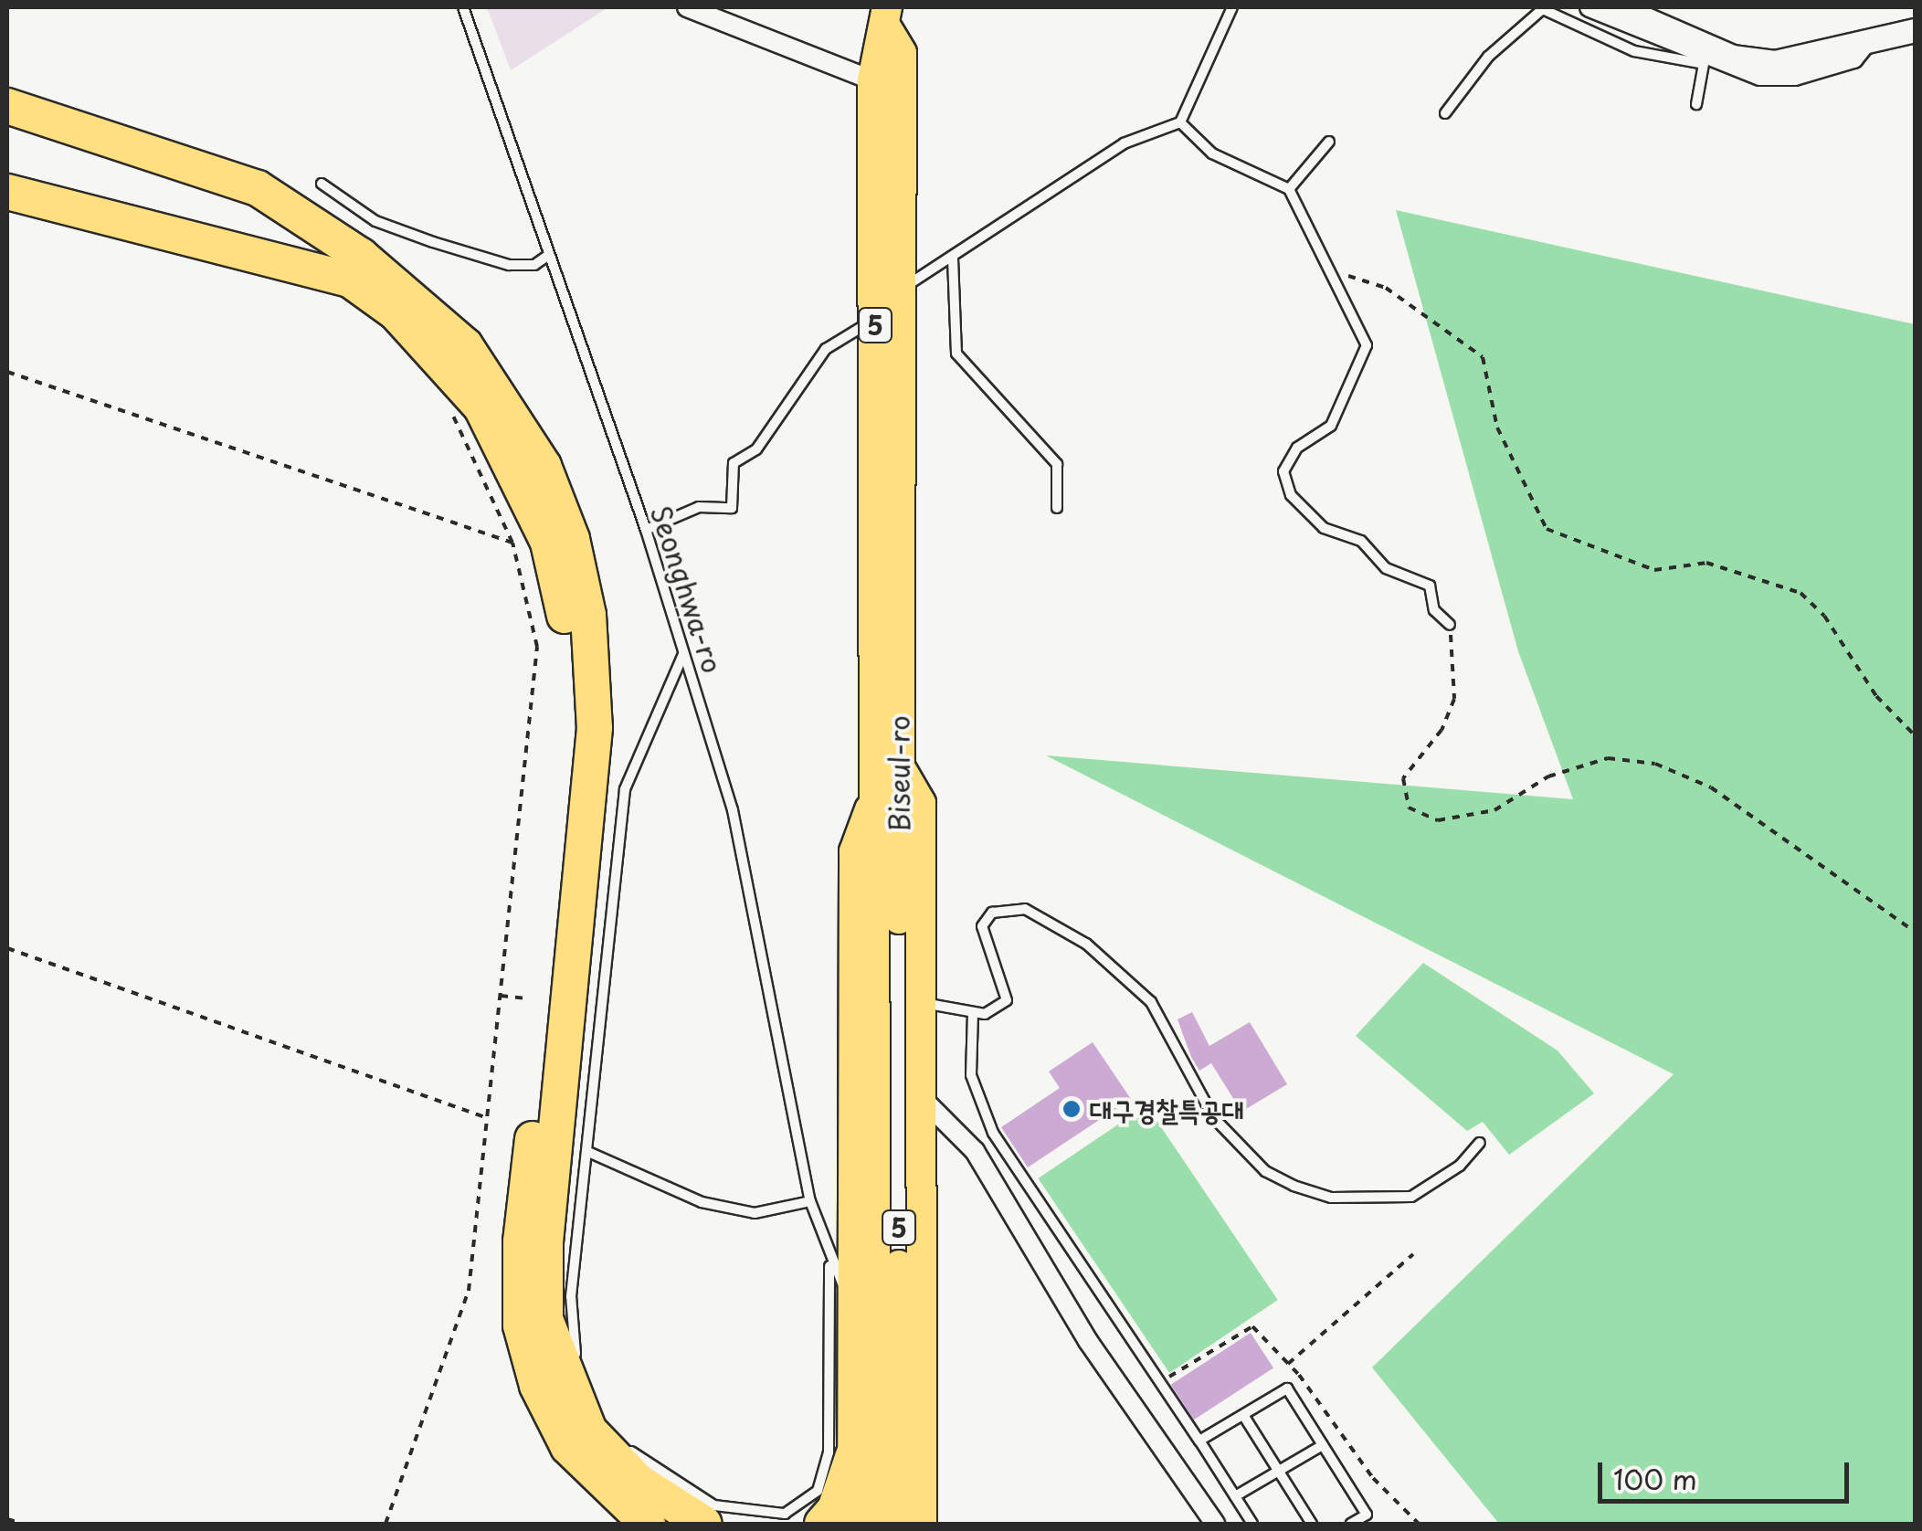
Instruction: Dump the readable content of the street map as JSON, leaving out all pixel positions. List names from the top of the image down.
{
  "streets": {
    "main road": ["5", "Biseul-ro"],
    "lane": ["Seonghwa-ro"]
  },
  "places": ["대구경찰특공대"],
  "scale_bar": "100 m"
}
